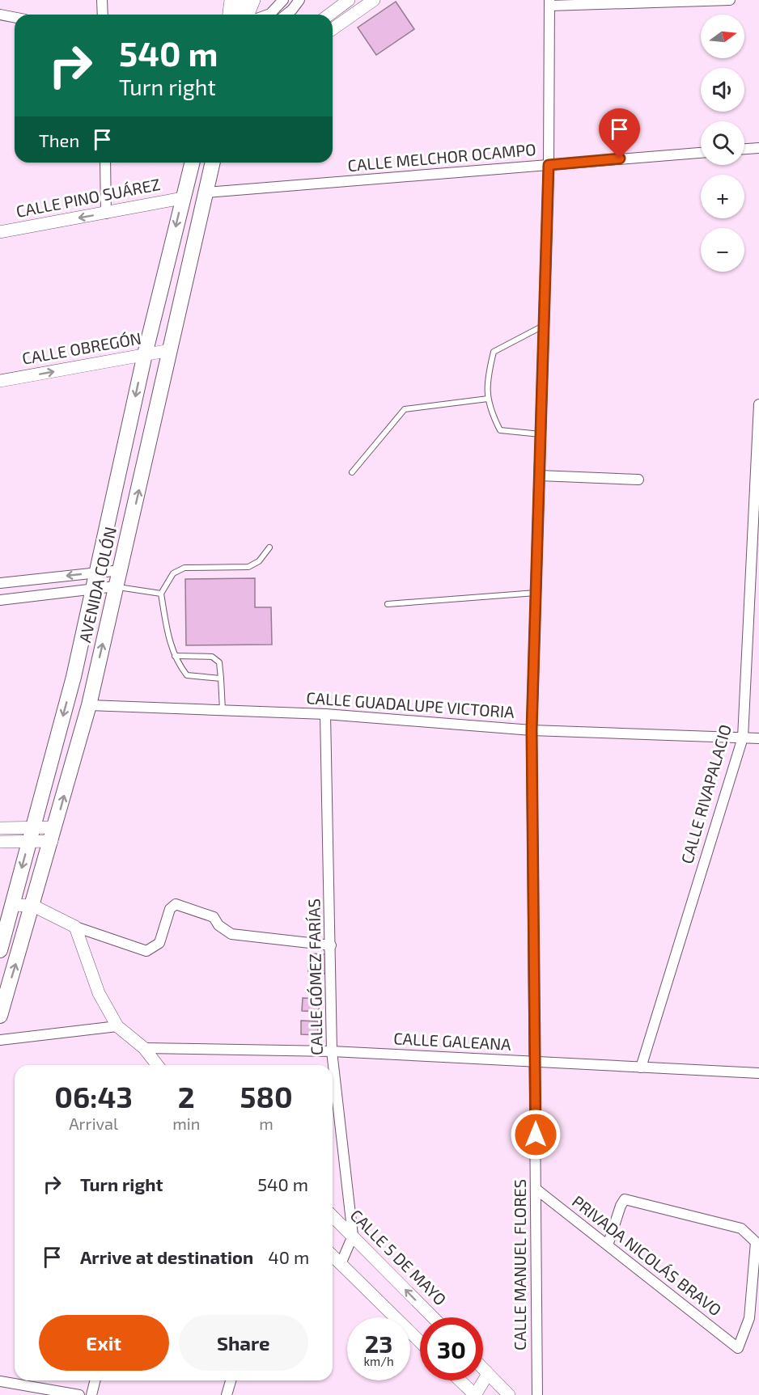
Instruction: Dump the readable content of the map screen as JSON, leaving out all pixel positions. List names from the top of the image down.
{
  "streets": {
    "main road": ["AVENIDA COLÓN"],
    "street": [
      "CALLE MELCHOR OCAMPO",
      "CALLE PINO SUÁREZ",
      "CALLE OBREGÓN",
      "CALLE GUADALUPE VICTORIA",
      "CALLE RIVAPALACIO",
      "CALLE GÓMEZ FARÍAS",
      "CALLE GALEANA",
      "PRIVADA NICOLÁS BRAVO",
      "CALLE 5 DE MAYO",
      "CALLE MANUEL FLORES"
    ]
  },
  "crossings": [
    ["CALLE MELCHOR OCAMPO", "AVENIDA COLÓN"],
    ["CALLE MELCHOR OCAMPO", "CALLE MANUEL FLORES"],
    ["CALLE PINO SUÁREZ", "AVENIDA COLÓN"],
    ["CALLE OBREGÓN", "AVENIDA COLÓN"],
    ["AVENIDA COLÓN", "CALLE GUADALUPE VICTORIA"],
    ["CALLE GUADALUPE VICTORIA", "CALLE RIVAPALACIO"],
    ["CALLE GUADALUPE VICTORIA", "CALLE GÓMEZ FARÍAS"],
    ["CALLE GUADALUPE VICTORIA", "CALLE MANUEL FLORES"],
    ["CALLE RIVAPALACIO", "CALLE GALEANA"],
    ["CALLE GÓMEZ FARÍAS", "CALLE GALEANA"],
    ["CALLE GÓMEZ FARÍAS", "CALLE 5 DE MAYO"],
    ["CALLE GALEANA", "CALLE MANUEL FLORES"],
    ["PRIVADA NICOLÁS BRAVO", "CALLE MANUEL FLORES"]
  ],
  "one_way": ["CALLE PINO SUÁREZ", "CALLE OBREGÓN"],
  "north": "right",
  "page": {
    "map_buttons": ["+", "−"],
    "turn": ["540 m", "Turn right"],
    "then": "Then",
    "eta": [
      "06:43",
      "Arrival",
      "2",
      "min",
      "580",
      "m"
    ],
    "list": [
      {
        "name": "Turn right",
        "value": "540 m"
      },
      {
        "name": "Arrive at destination",
        "value": "40 m"
      }
    ],
    "buttons": ["Exit", "Share"],
    "speed": "23 km/h",
    "limit": "30"
  }
}
